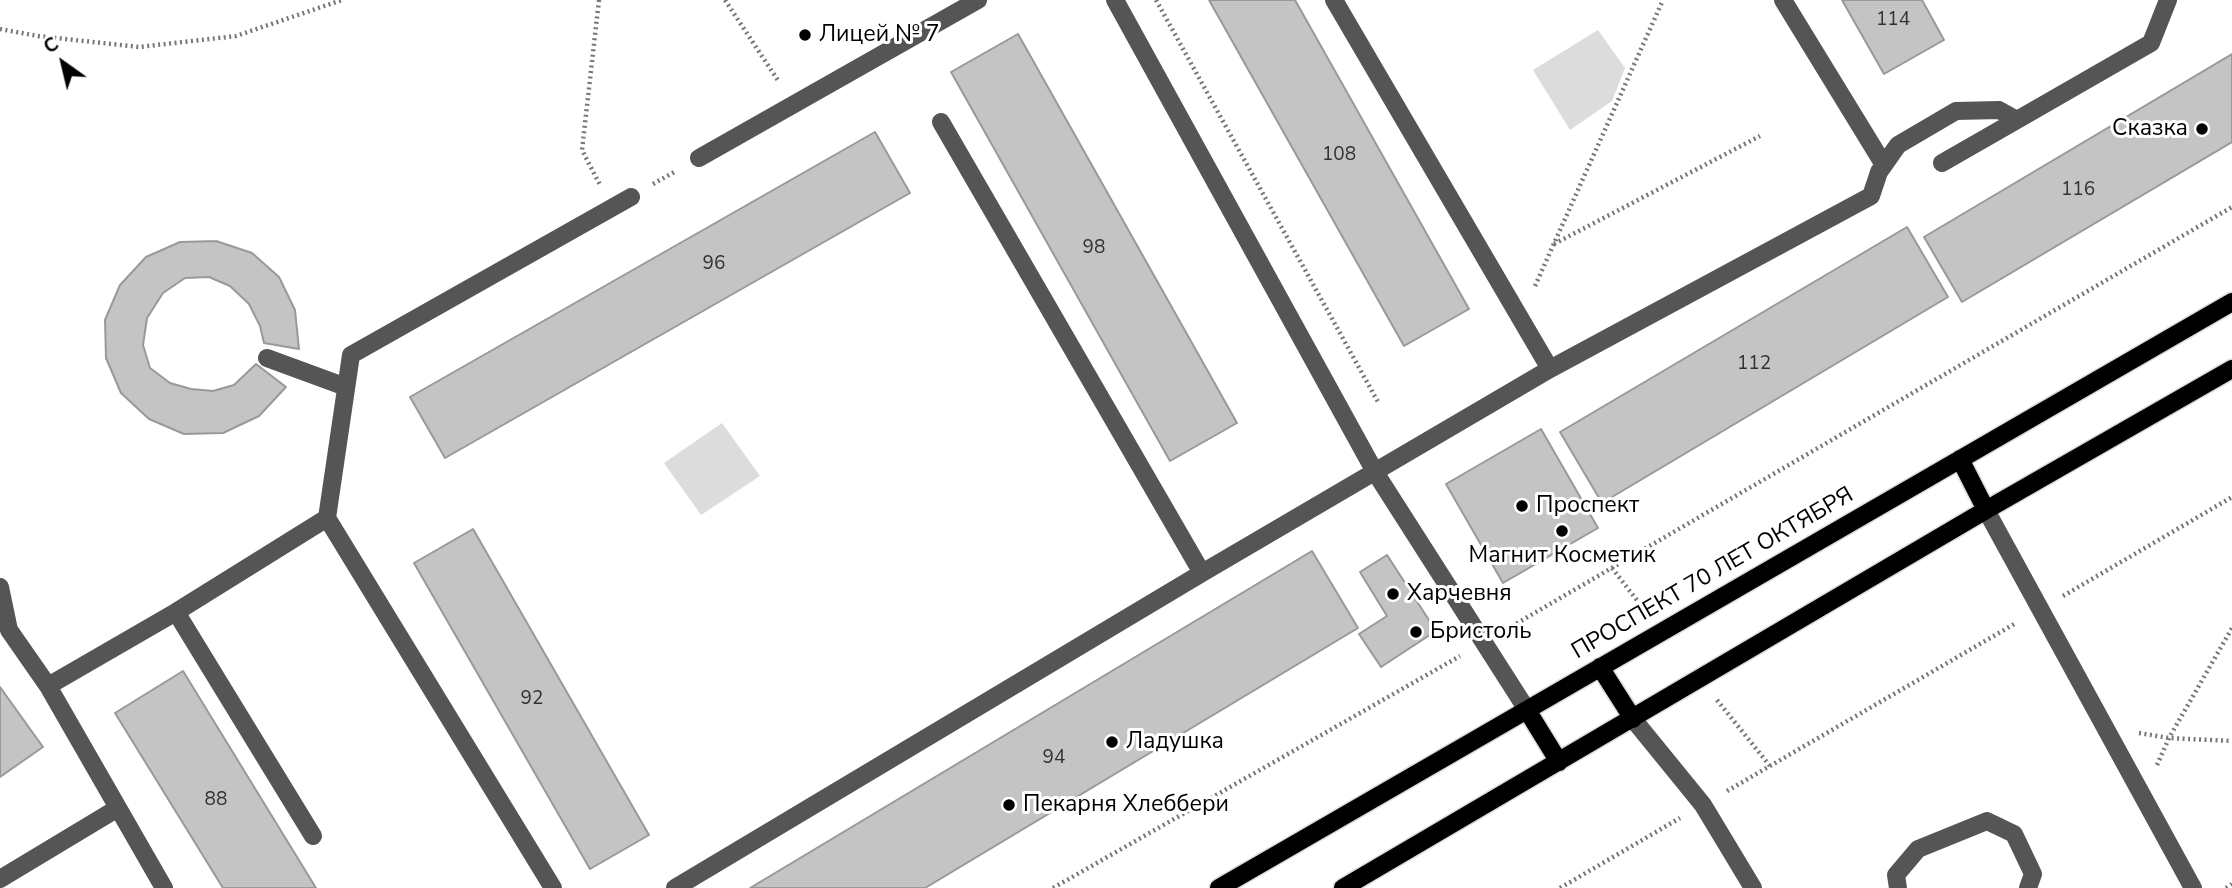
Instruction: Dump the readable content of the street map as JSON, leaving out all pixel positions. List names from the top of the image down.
{
  "streets": {
    "main road": ["ПРОСПЕКТ 70 ЛЕТ ОКТЯБРЯ"]
  },
  "places": [
    "Лицей № 7",
    "Сказка",
    "Проспект",
    "Магнит Косметик",
    "Харчевня",
    "Бристоль",
    "Ладушка",
    "Пекарня Хлеббери"
  ],
  "house_numbers": [
    "114",
    "108",
    "116",
    "98",
    "96",
    "112",
    "92",
    "94",
    "88"
  ],
  "north": "top left"
}
